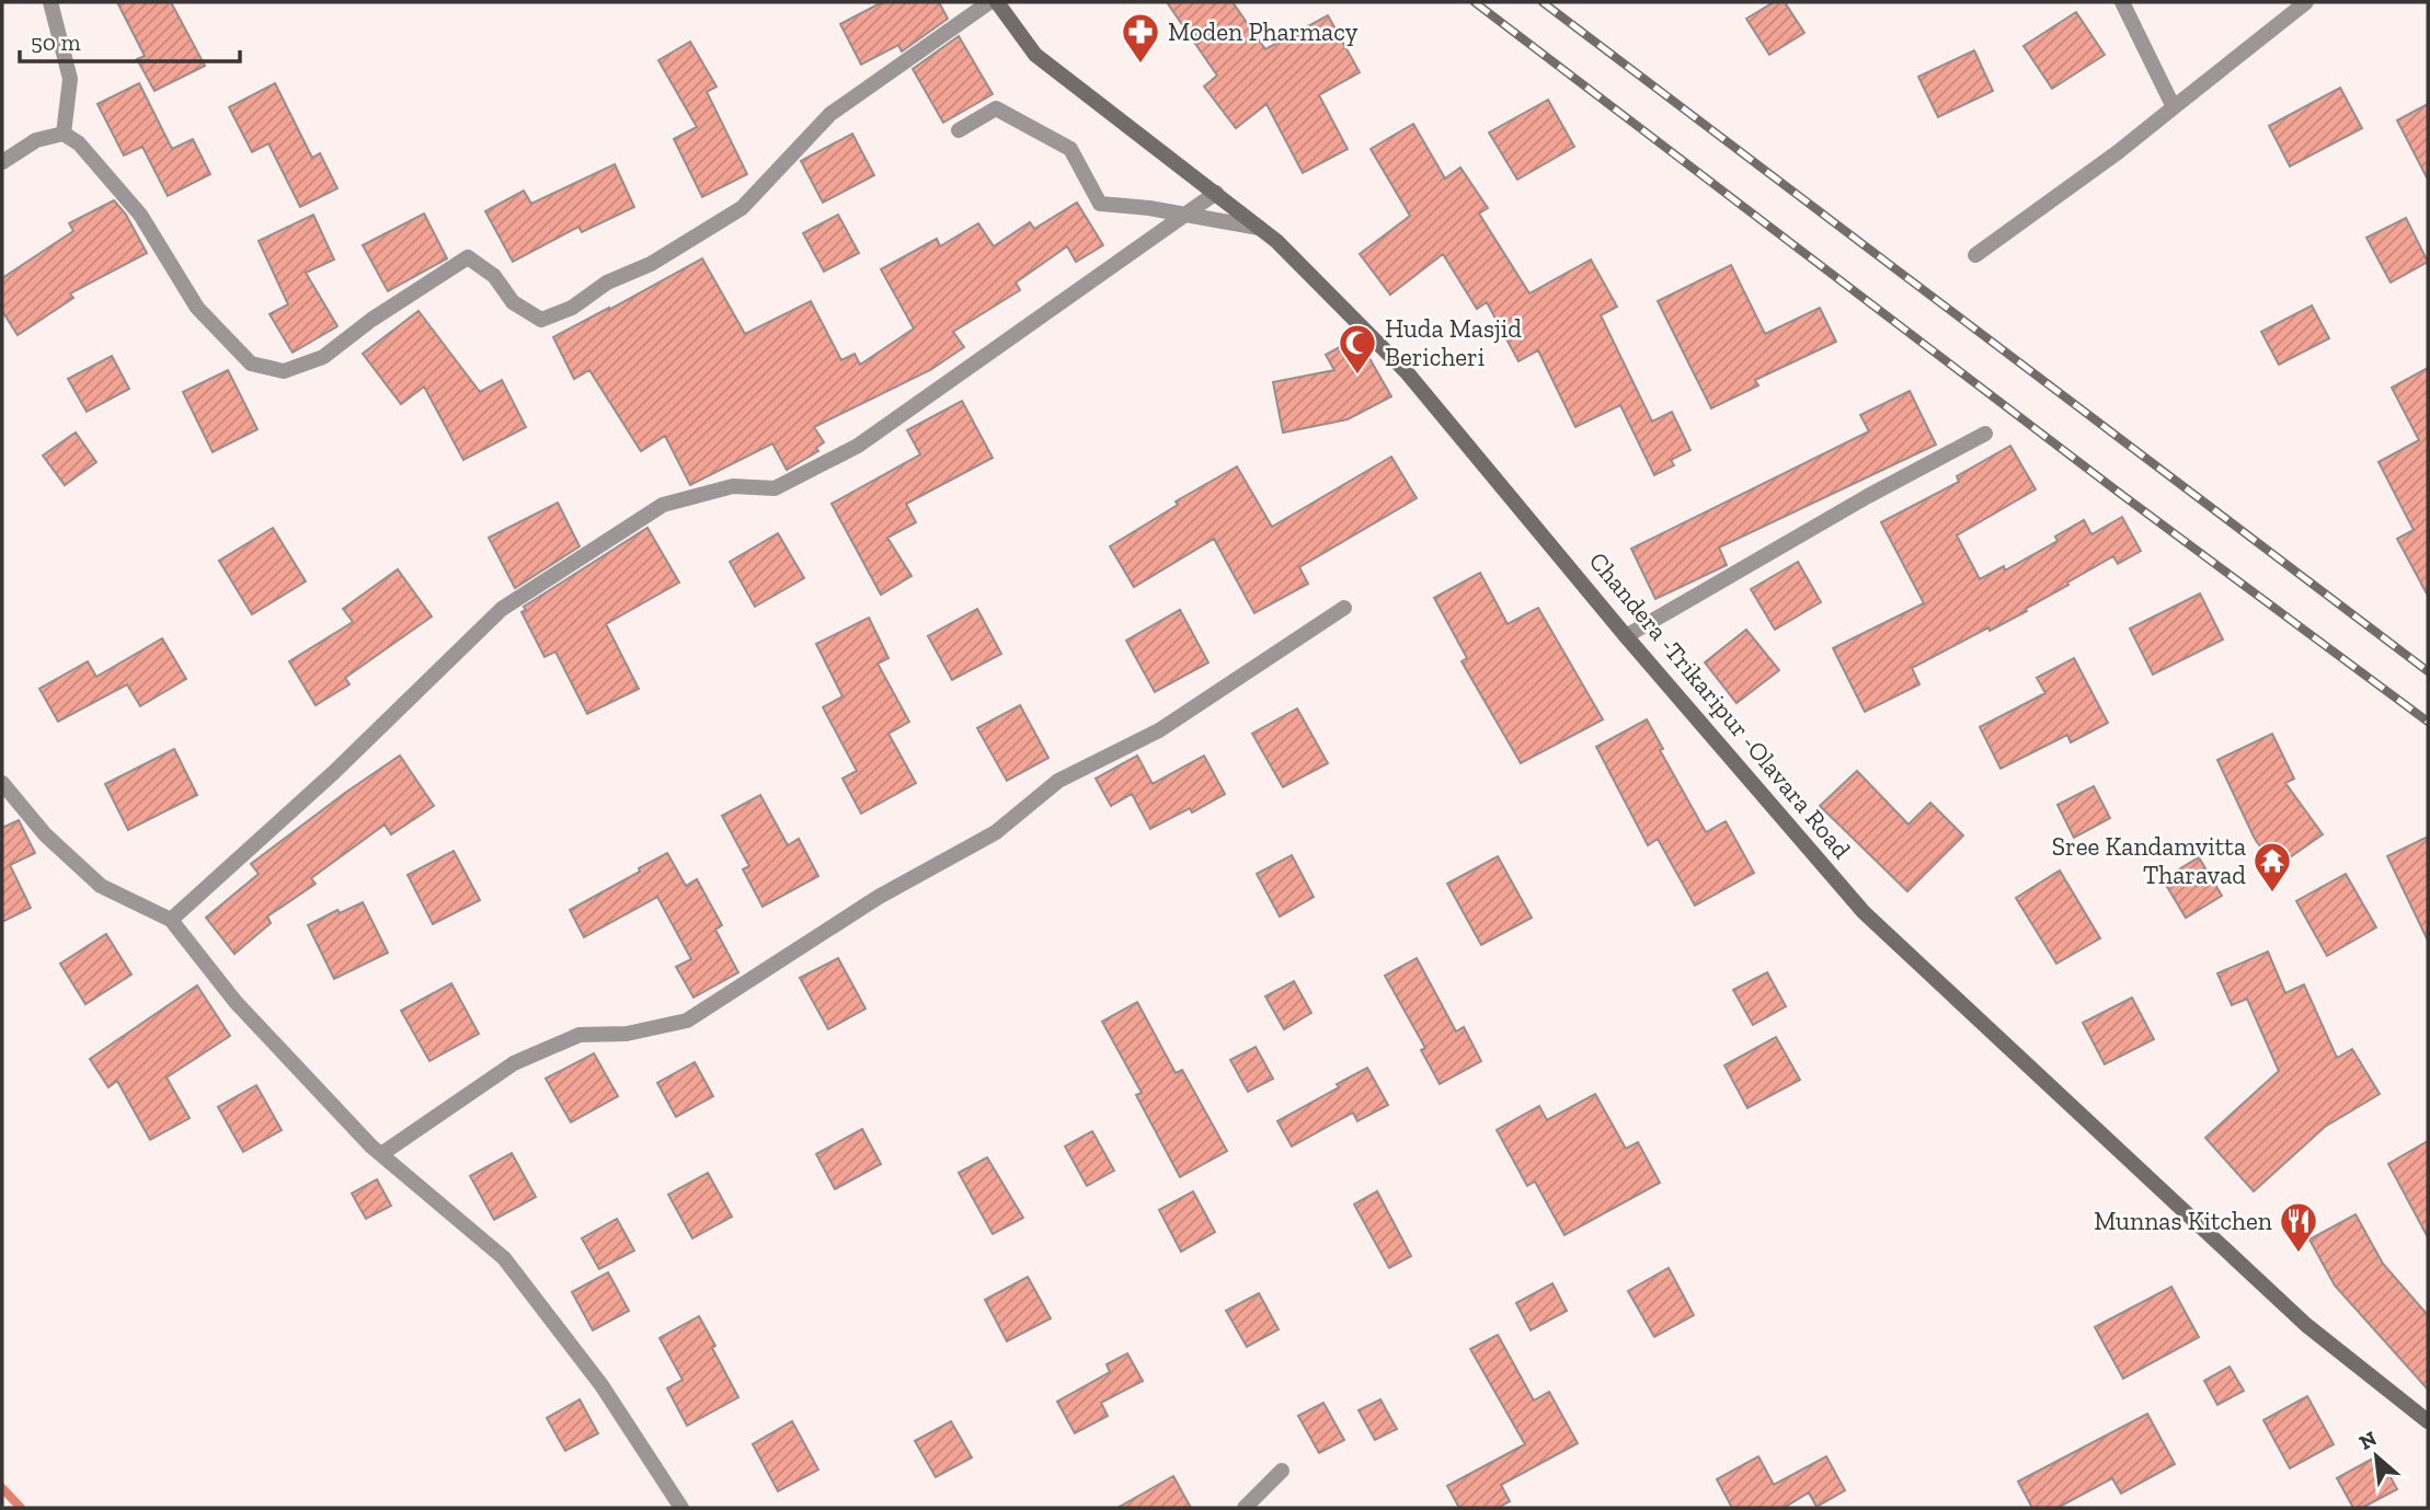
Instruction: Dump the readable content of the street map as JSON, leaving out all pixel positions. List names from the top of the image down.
{
  "streets": {
    "main road": ["Chandera -Trikaripur -Olavara Road"]
  },
  "places": {
    "pharmacy": ["Moden Pharmacy"],
    "mosque": ["Huda Masjid Bericheri"],
    "temple": ["Sree Kandamvitta Tharavad"],
    "restaurant": ["Munnas Kitchen"]
  },
  "scale_bar": "50 m",
  "north": "top left"
}
